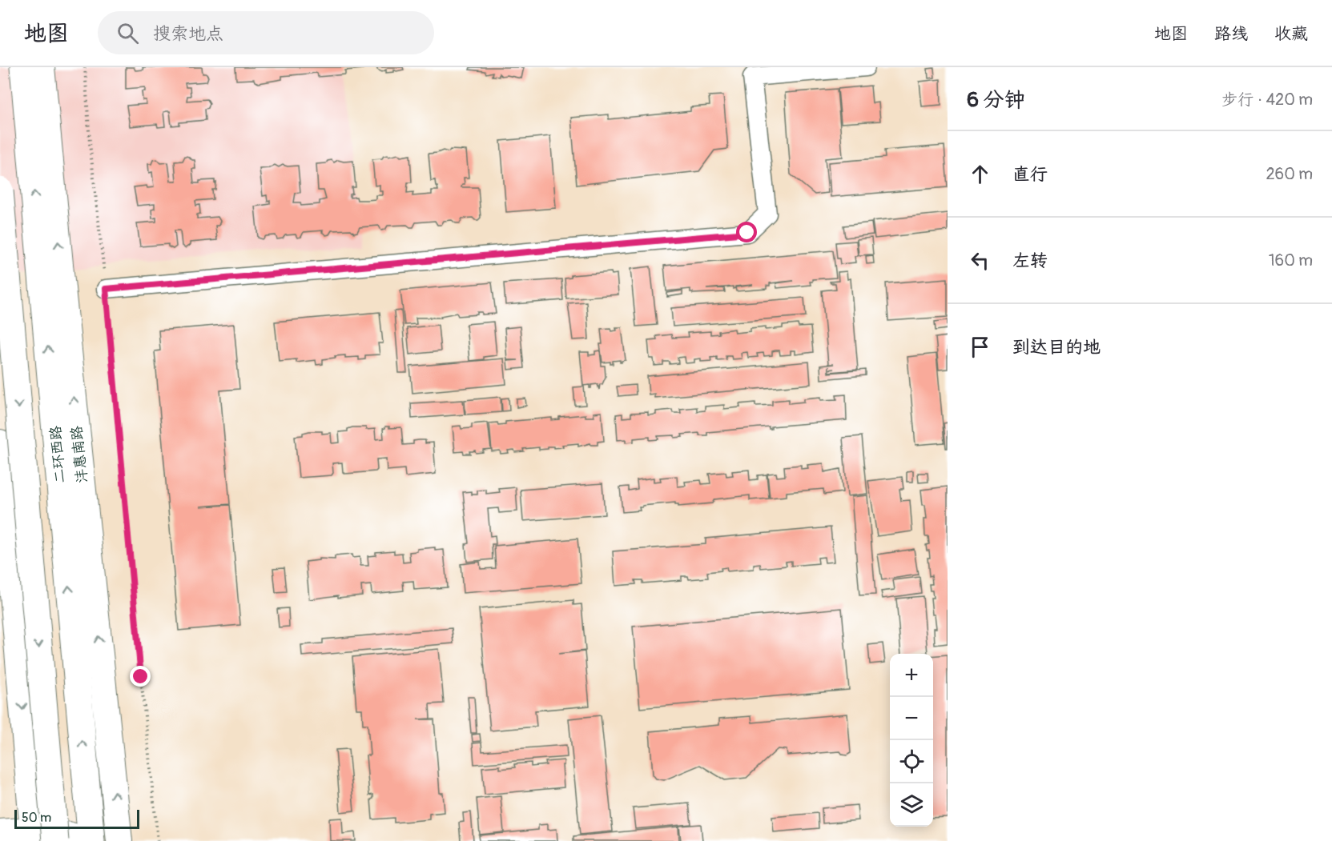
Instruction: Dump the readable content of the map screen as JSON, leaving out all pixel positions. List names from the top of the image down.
{
  "streets": {
    "highway": ["二环西路"],
    "main road": ["沣惠南路"]
  },
  "scale_bar": "50 m",
  "page": {
    "header": "地图",
    "search": "搜索地点",
    "nav": ["地图", "路线", "收藏"],
    "heading": ["6 分钟", "步行 · 420 m"],
    "list": [
      ["直行", "260 m"],
      ["左转", "160 m"],
      "到达目的地"
    ],
    "map_buttons": ["+", "−"],
    "scale": "50 m"
  }
}
